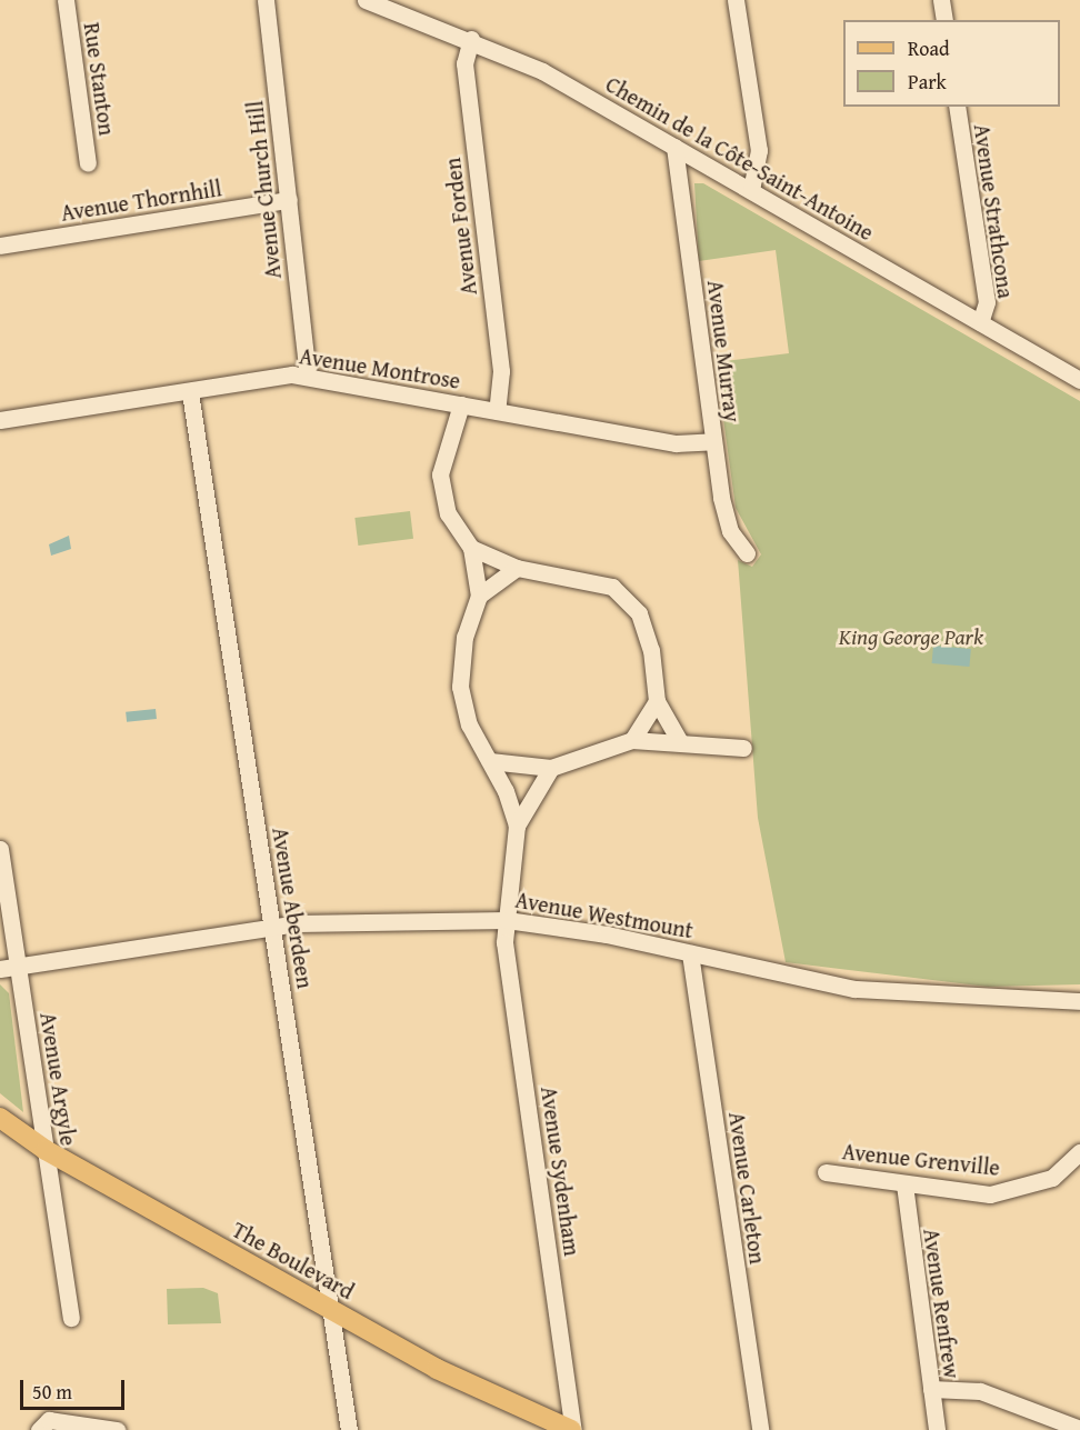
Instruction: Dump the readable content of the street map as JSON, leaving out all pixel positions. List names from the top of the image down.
{
  "streets": {
    "main road": ["The Boulevard"],
    "street": [
      "Rue Stanton",
      "Chemin de la Côte-Saint-Antoine",
      "Avenue Church Hill",
      "Avenue Thornhill",
      "Avenue Strathcona",
      "Avenue Forden",
      "Avenue Murray",
      "Avenue Montrose",
      "Avenue Aberdeen",
      "Avenue Westmount",
      "Avenue Argyle",
      "Avenue Grenville",
      "Avenue Sydenham",
      "Avenue Carleton",
      "Avenue Renfrew"
    ]
  },
  "crossings": [
    ["Chemin de la Côte-Saint-Antoine", "Avenue Strathcona"],
    ["Chemin de la Côte-Saint-Antoine", "Avenue Forden"],
    ["Chemin de la Côte-Saint-Antoine", "Avenue Murray"],
    ["Avenue Church Hill", "Avenue Thornhill"],
    ["Avenue Church Hill", "Avenue Montrose"],
    ["Avenue Forden", "Avenue Montrose"],
    ["Avenue Murray", "Avenue Montrose"],
    ["Avenue Montrose", "Avenue Aberdeen"],
    ["Avenue Aberdeen", "Avenue Westmount"],
    ["Avenue Aberdeen", "The Boulevard"],
    ["Avenue Westmount", "Avenue Argyle"],
    ["Avenue Westmount", "Avenue Sydenham"],
    ["Avenue Westmount", "Avenue Carleton"],
    ["Avenue Argyle", "The Boulevard"],
    ["Avenue Grenville", "Avenue Renfrew"],
    ["Avenue Sydenham", "The Boulevard"]
  ],
  "parks": ["King George Park"],
  "legend": ["Road", "Park"],
  "scale_bar": "50 m"
}
